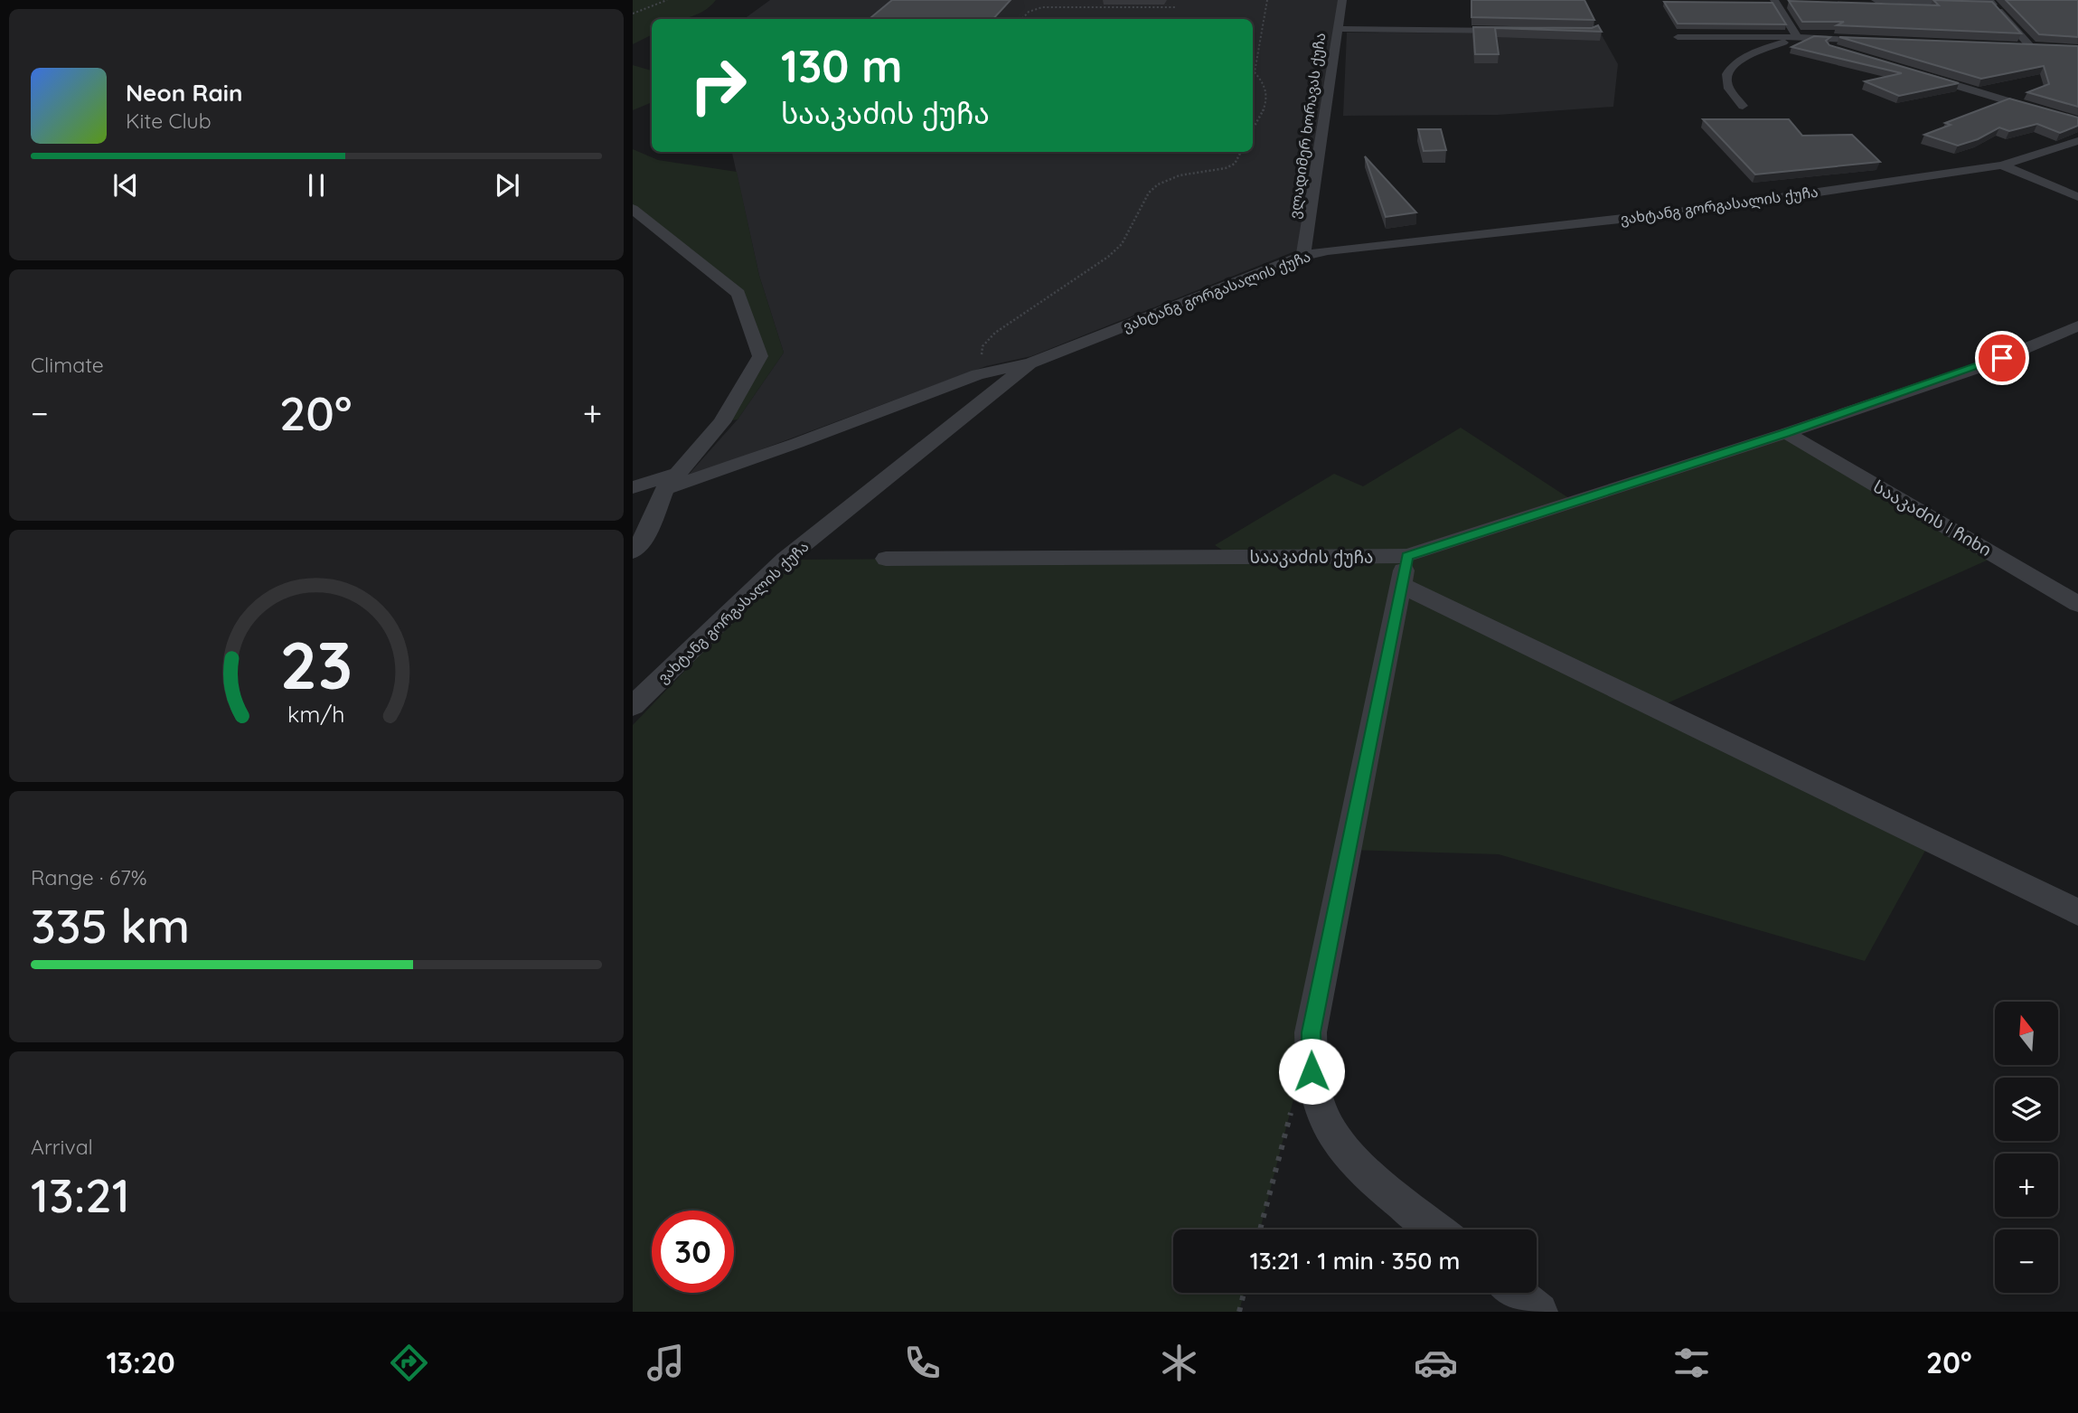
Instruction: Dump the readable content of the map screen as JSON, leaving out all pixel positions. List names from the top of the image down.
{
  "streets": {
    "street": [
      "ვლადიმერ ხორავას ქუჩა",
      "ვახტანგ გორგასალის ქუჩა",
      "სააკაძის I ჩიხი",
      "სააკაძის ქუჩა"
    ]
  },
  "crossings": [
    ["ვლადიმერ ხორავას ქუჩა", "ვახტანგ გორგასალის ქუჩა"],
    ["სააკაძის I ჩიხი", "სააკაძის ქუჩა"]
  ],
  "north": "top",
  "page": {
    "turn": ["130 m", "სააკაძის ქუჩა"],
    "song": ["Neon Rain", "Kite Club"],
    "tile": [
      "Climate",
      ["Range · 67%", "335 km"],
      ["Arrival", "13:21"]
    ],
    "heat": ["−", "20°", "+"],
    "map_buttons": ["+", "−"],
    "limit": "30",
    "trip": "13:21 · 1 min · 350 m",
    "tabs": ["13:20", "20°"],
    "gauge": ["23", "km/h"]
  }
}
